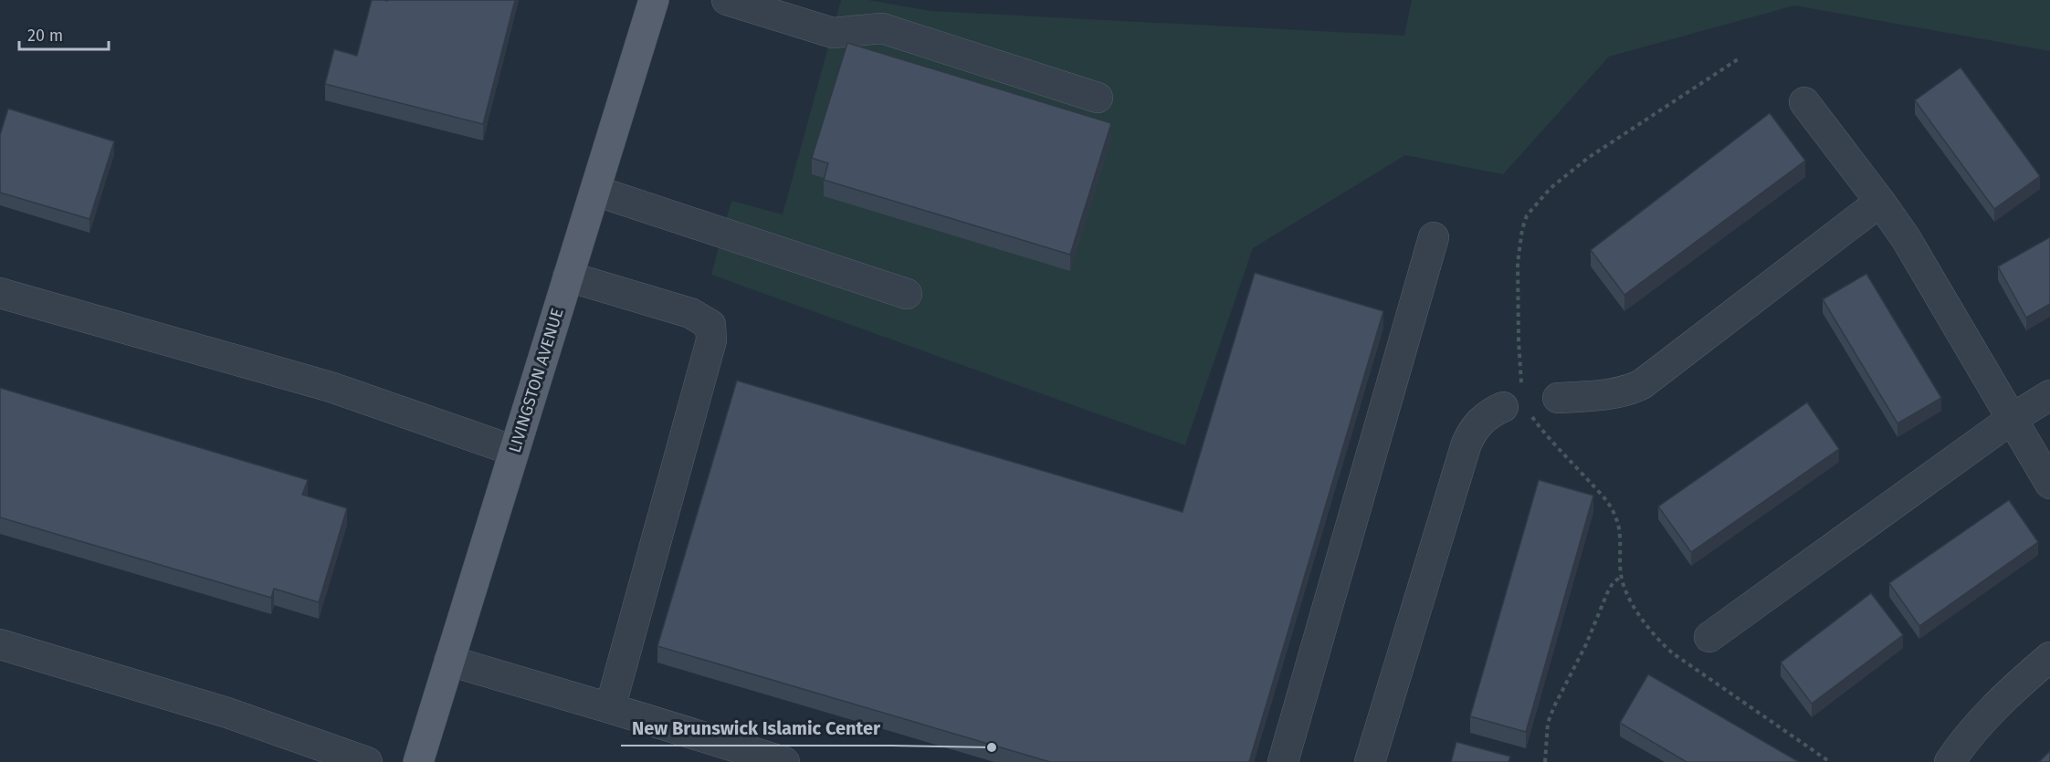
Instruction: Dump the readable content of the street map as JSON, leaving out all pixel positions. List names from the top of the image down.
{
  "streets": {
    "main road": ["LIVINGSTON AVENUE"]
  },
  "places": ["New Brunswick Islamic Center"],
  "scale_bar": "20 m"
}
